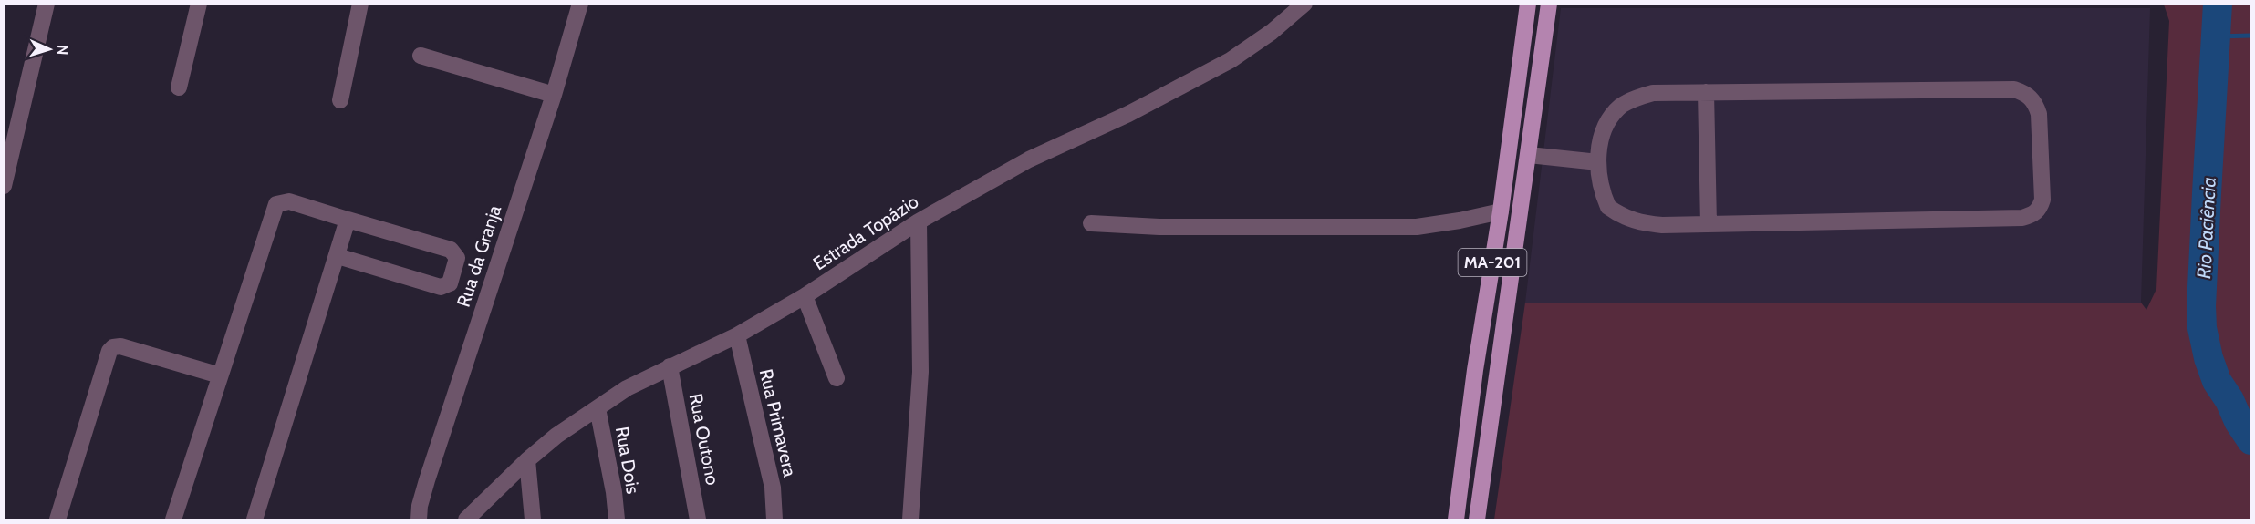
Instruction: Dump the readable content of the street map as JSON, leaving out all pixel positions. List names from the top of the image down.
{
  "streets": {
    "main road": ["MA-201"],
    "street": [
      "Estrada Topázio",
      "Rua da Granja",
      "Rua Primavera",
      "Rua Outono",
      "Rua Dois"
    ]
  },
  "crossings": [
    ["Estrada Topázio", "Rua Primavera"],
    ["Estrada Topázio", "Rua Outono"],
    ["Estrada Topázio", "Rua Dois"]
  ],
  "water": ["Rio Paciência"],
  "north": "right"
}
